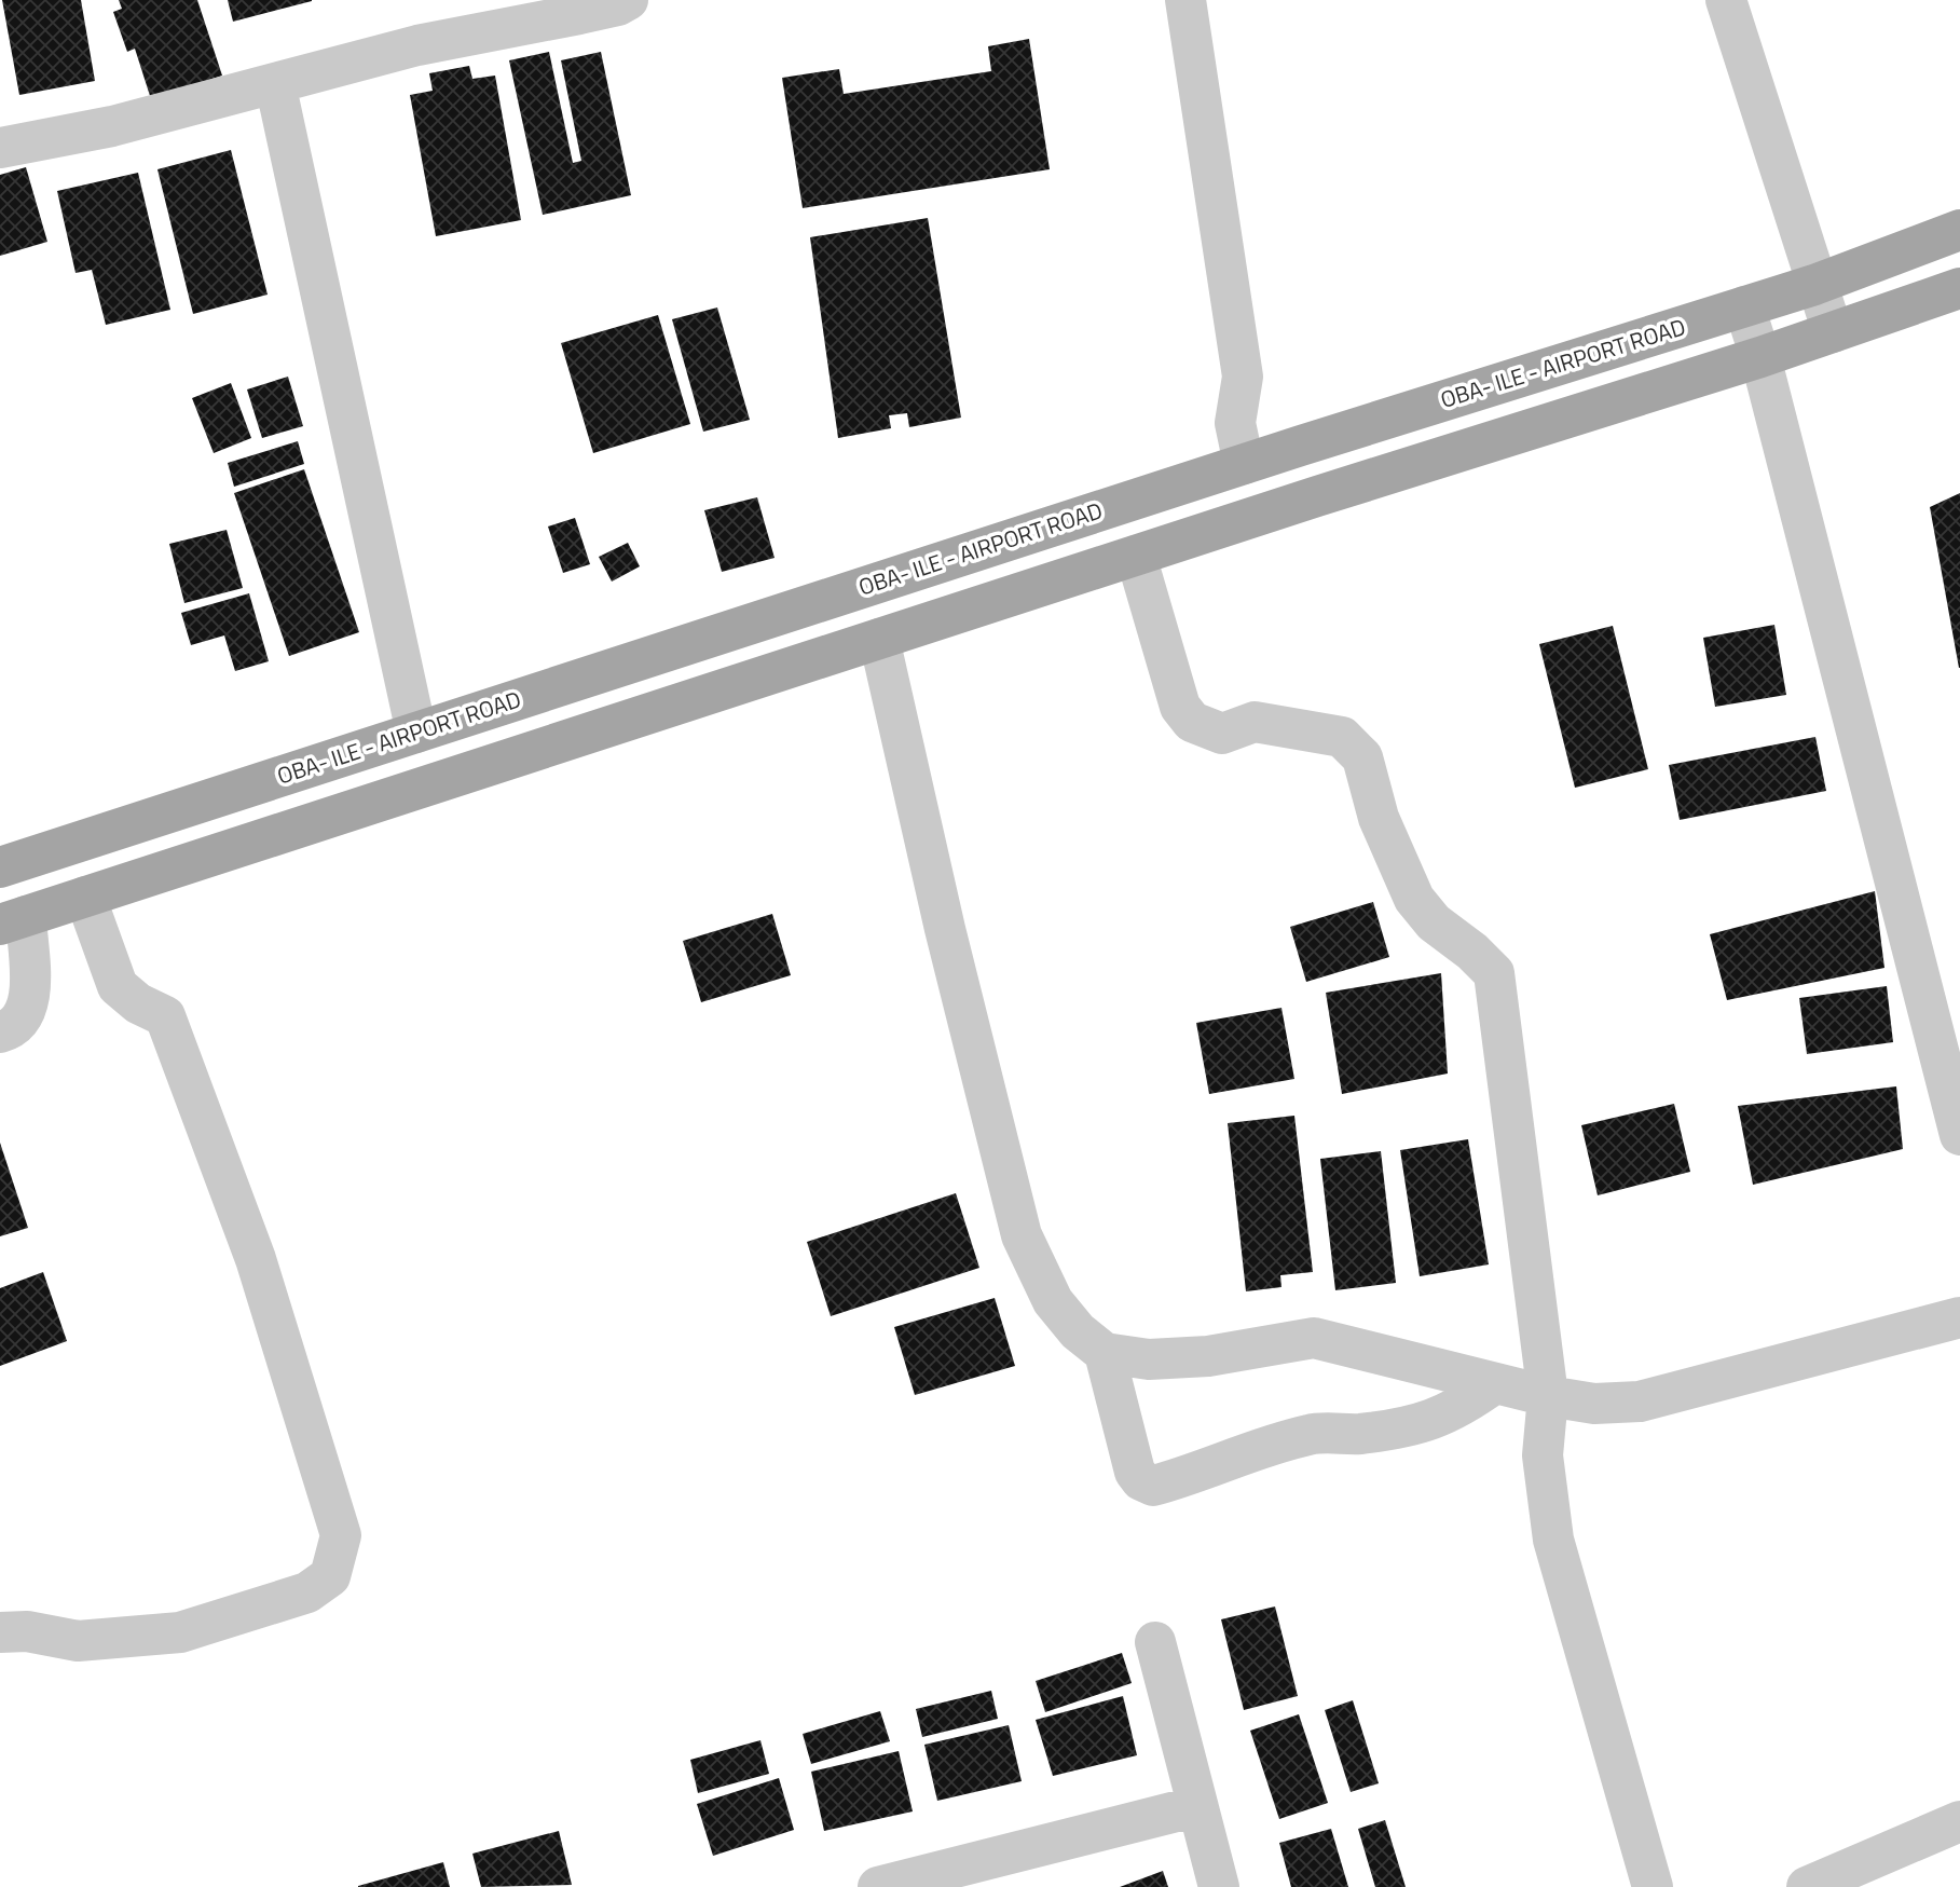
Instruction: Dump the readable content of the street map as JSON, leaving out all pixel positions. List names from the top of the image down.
{
  "streets": {
    "main road": ["OBA- ILE - AIRPORT ROAD"]
  }
}
